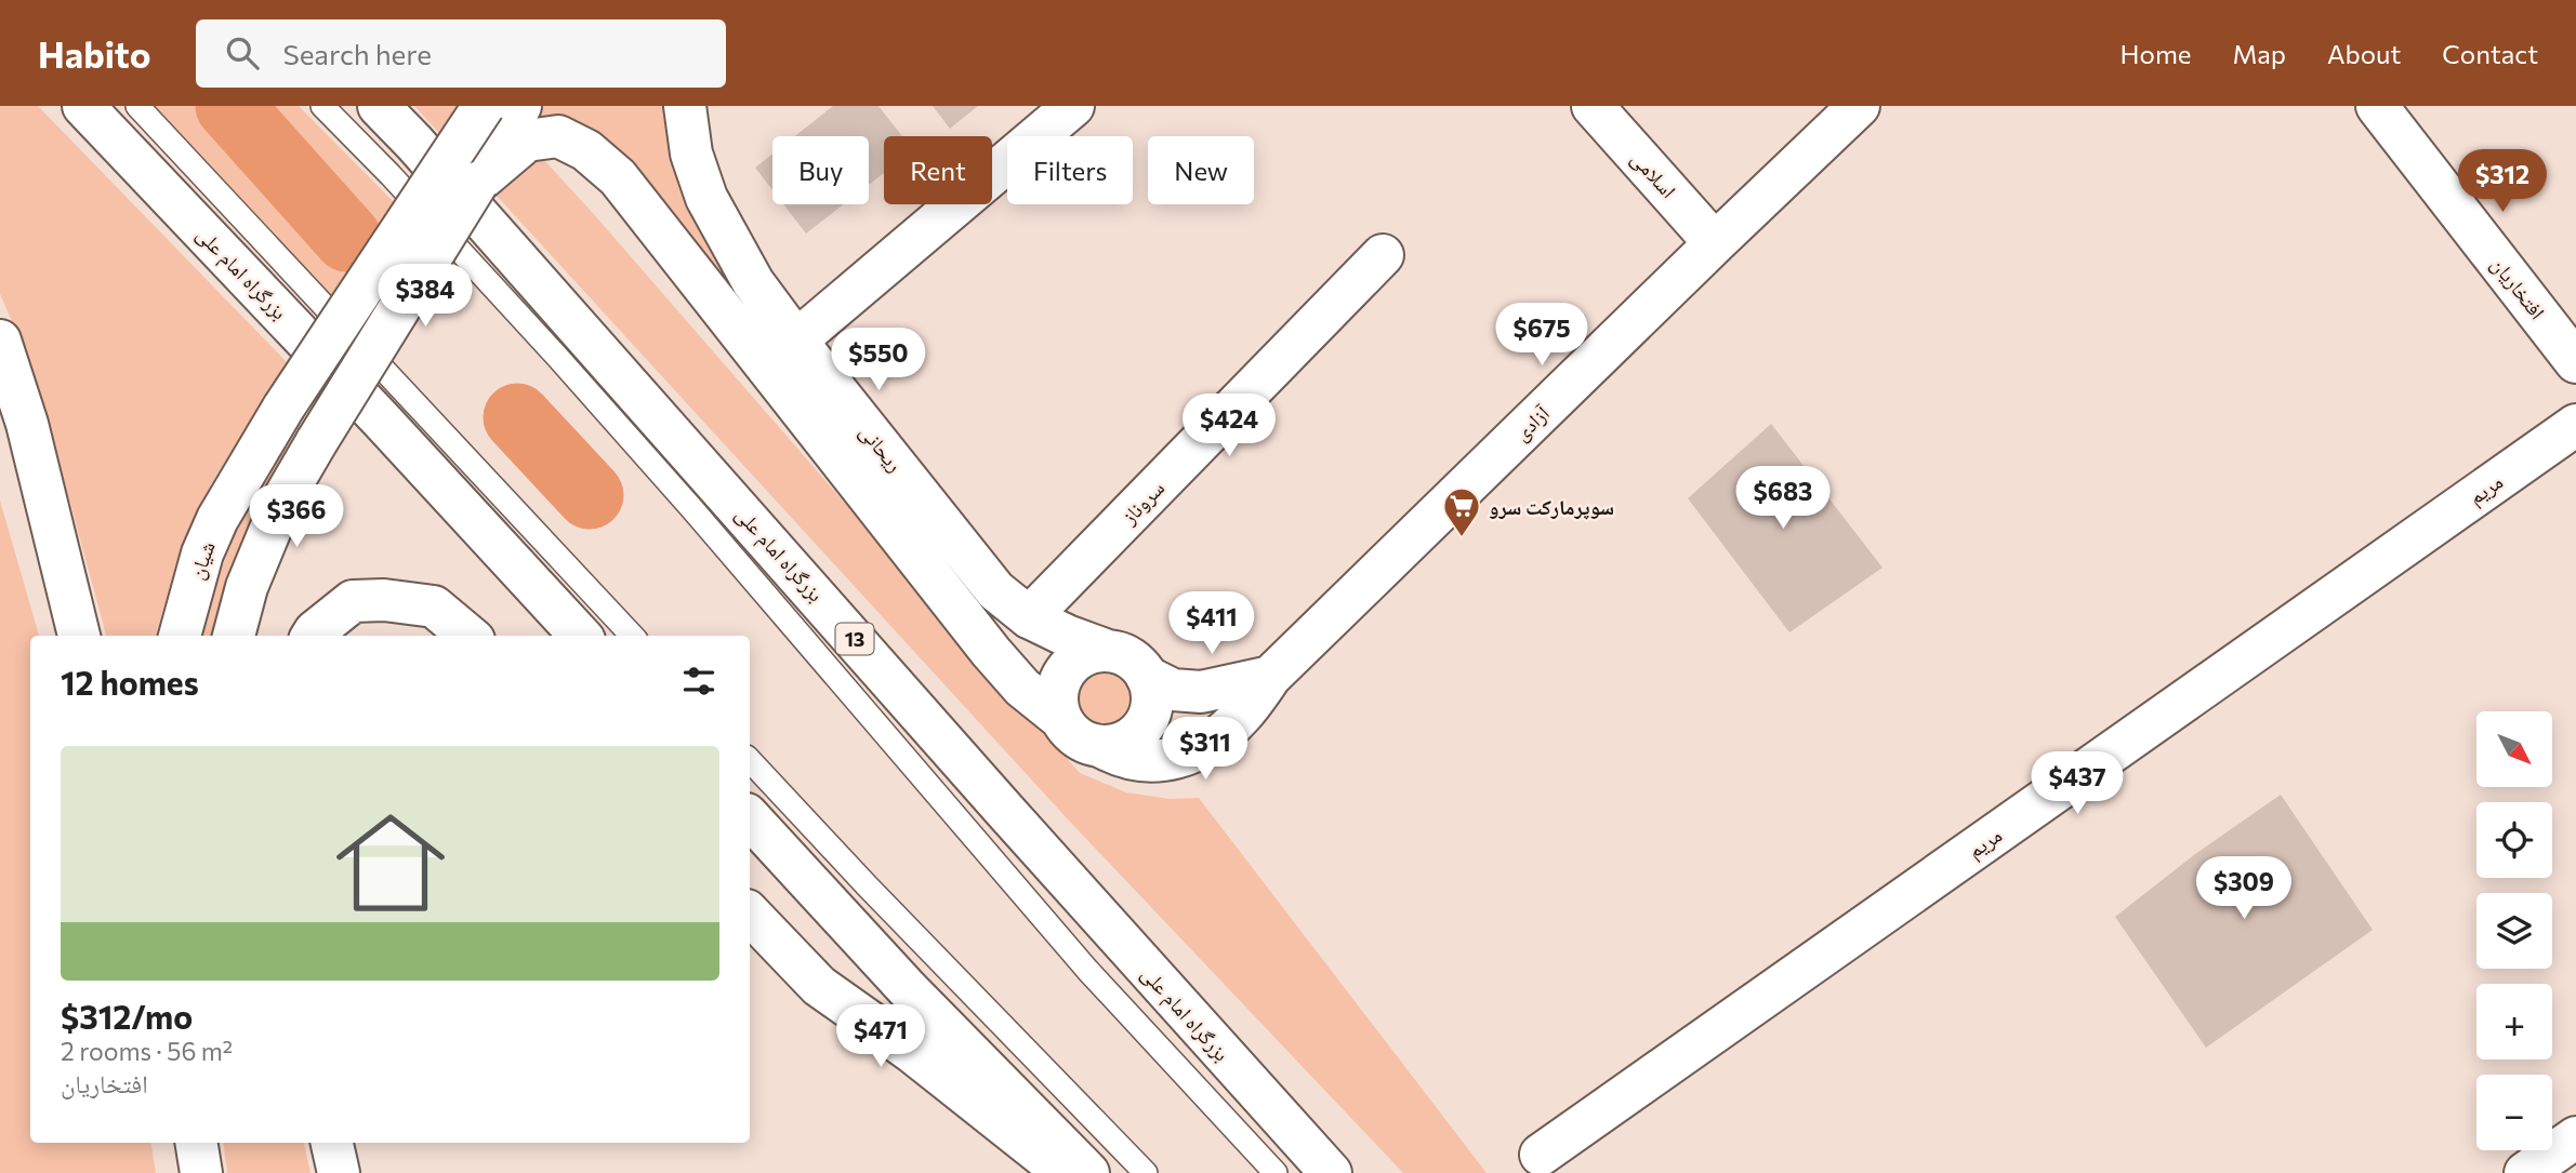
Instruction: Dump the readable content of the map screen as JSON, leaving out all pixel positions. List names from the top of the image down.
{
  "streets": {
    "main road": [
      "اسلامی",
      "بزرگراه امام علی",
      "افتخاریان",
      "آزادی",
      "ریحانی",
      "مریم",
      "سروناز",
      "شیان",
      "13"
    ]
  },
  "crossings": [
    ["اسلامی", "آزادی"],
    ["آزادی", "ریحانی"],
    ["ریحانی", "سروناز"]
  ],
  "places": {
    "supermarket": ["سوپرمارکت سرو"]
  },
  "north": "bottom right",
  "page": {
    "header": "Habito",
    "search": "Search here",
    "nav": [
      "Home",
      "Map",
      "About",
      "Contact"
    ],
    "chip": [
      "Buy",
      "Rent",
      "Filters",
      "New"
    ],
    "price": [
      "$312",
      "$384",
      "$675",
      "$550",
      "$424",
      "$683",
      "$366",
      "$411",
      "$311",
      "$437",
      "$309",
      "$471"
    ],
    "heading": "12 homes",
    "map_buttons": ["+", "−"],
    "list": [
      {
        "name": "$312/mo",
        "note": "2 rooms · 56 m² · افتخاریان"
      }
    ]
  }
}
